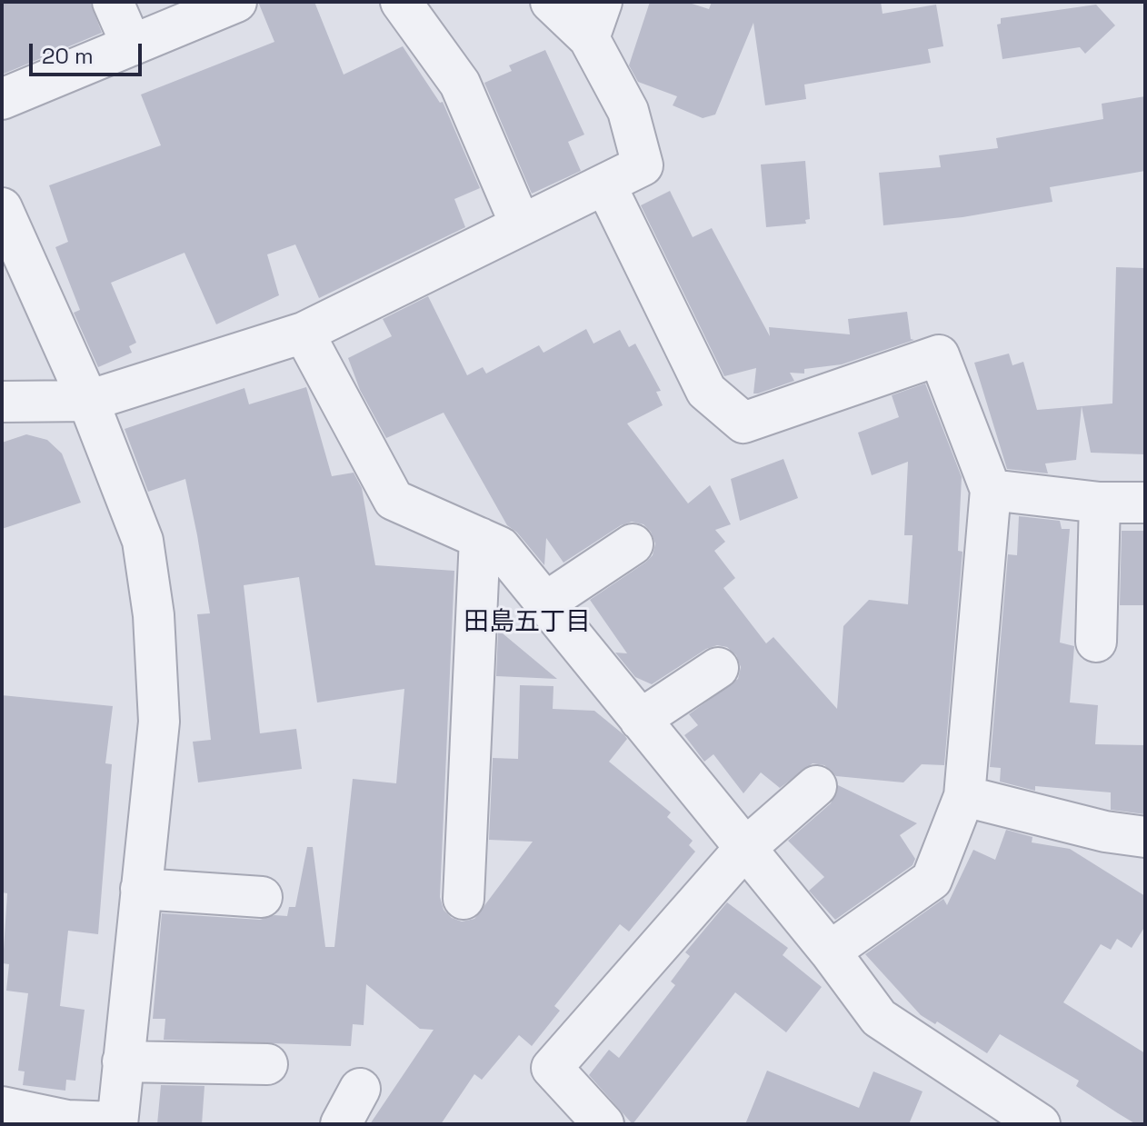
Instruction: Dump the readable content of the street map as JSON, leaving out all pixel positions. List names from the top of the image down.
{
  "districts": ["田島五丁目"],
  "scale_bar": "20 m"
}
